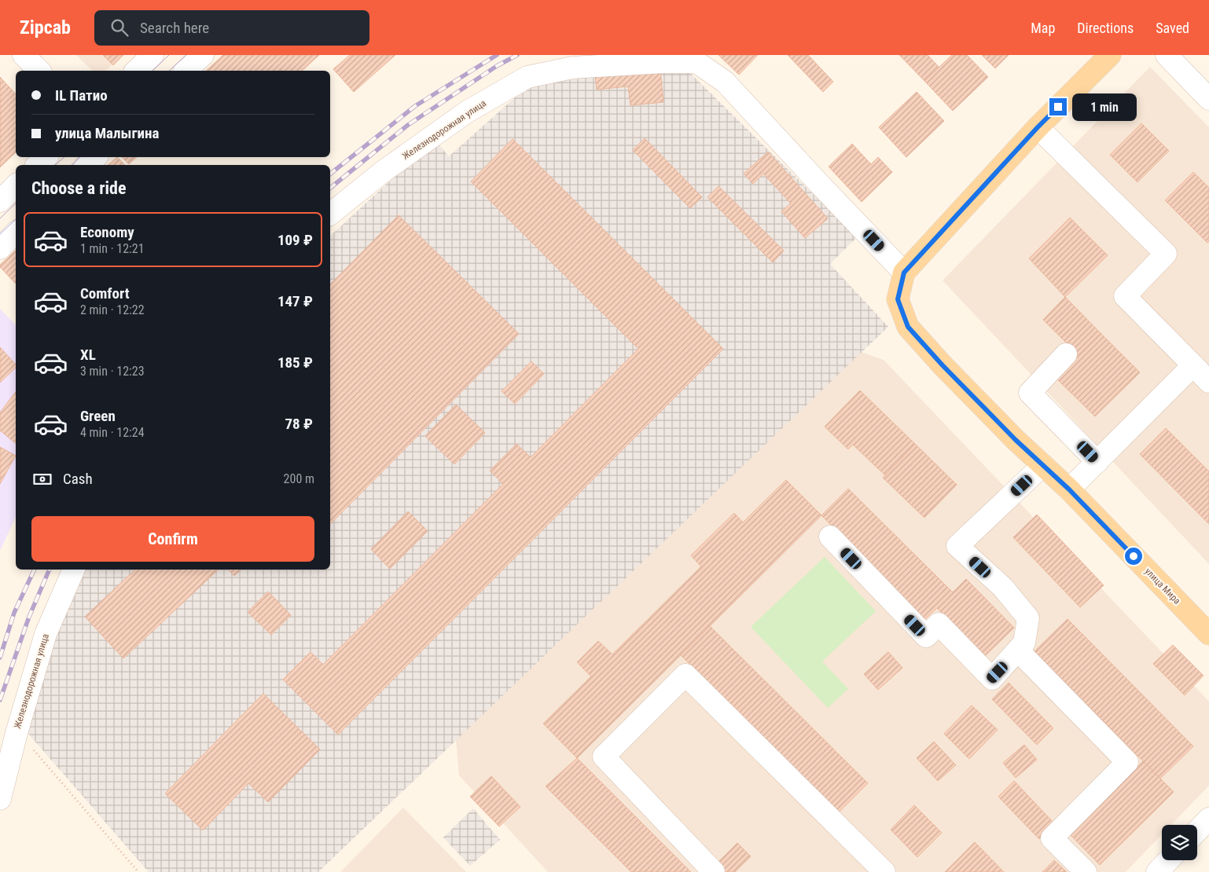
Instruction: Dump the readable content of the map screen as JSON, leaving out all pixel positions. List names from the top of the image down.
{
  "streets": {
    "main road": ["улица Мира"],
    "street": ["Железнодорожная улица"]
  },
  "crossings": [
    ["Железнодорожная улица", "улица Мира"]
  ],
  "page": {
    "header": "Zipcab",
    "search": "Search here",
    "nav": ["Map", "Directions", "Saved"],
    "banner": ["IL Патио", "улица Малыгина"],
    "bubble": "1 min",
    "heading": "Choose a ride",
    "list": [
      {
        "name": "Economy",
        "note": "1 min · 12:21",
        "value": "109 ₽"
      },
      {
        "name": "Comfort",
        "note": "2 min · 12:22",
        "value": "147 ₽"
      },
      {
        "name": "XL",
        "note": "3 min · 12:23",
        "value": "185 ₽"
      },
      {
        "name": "Green",
        "note": "4 min · 12:24",
        "value": "78 ₽"
      }
    ],
    "pay": ["Cash", "200 m"],
    "buttons": "Confirm"
  }
}
